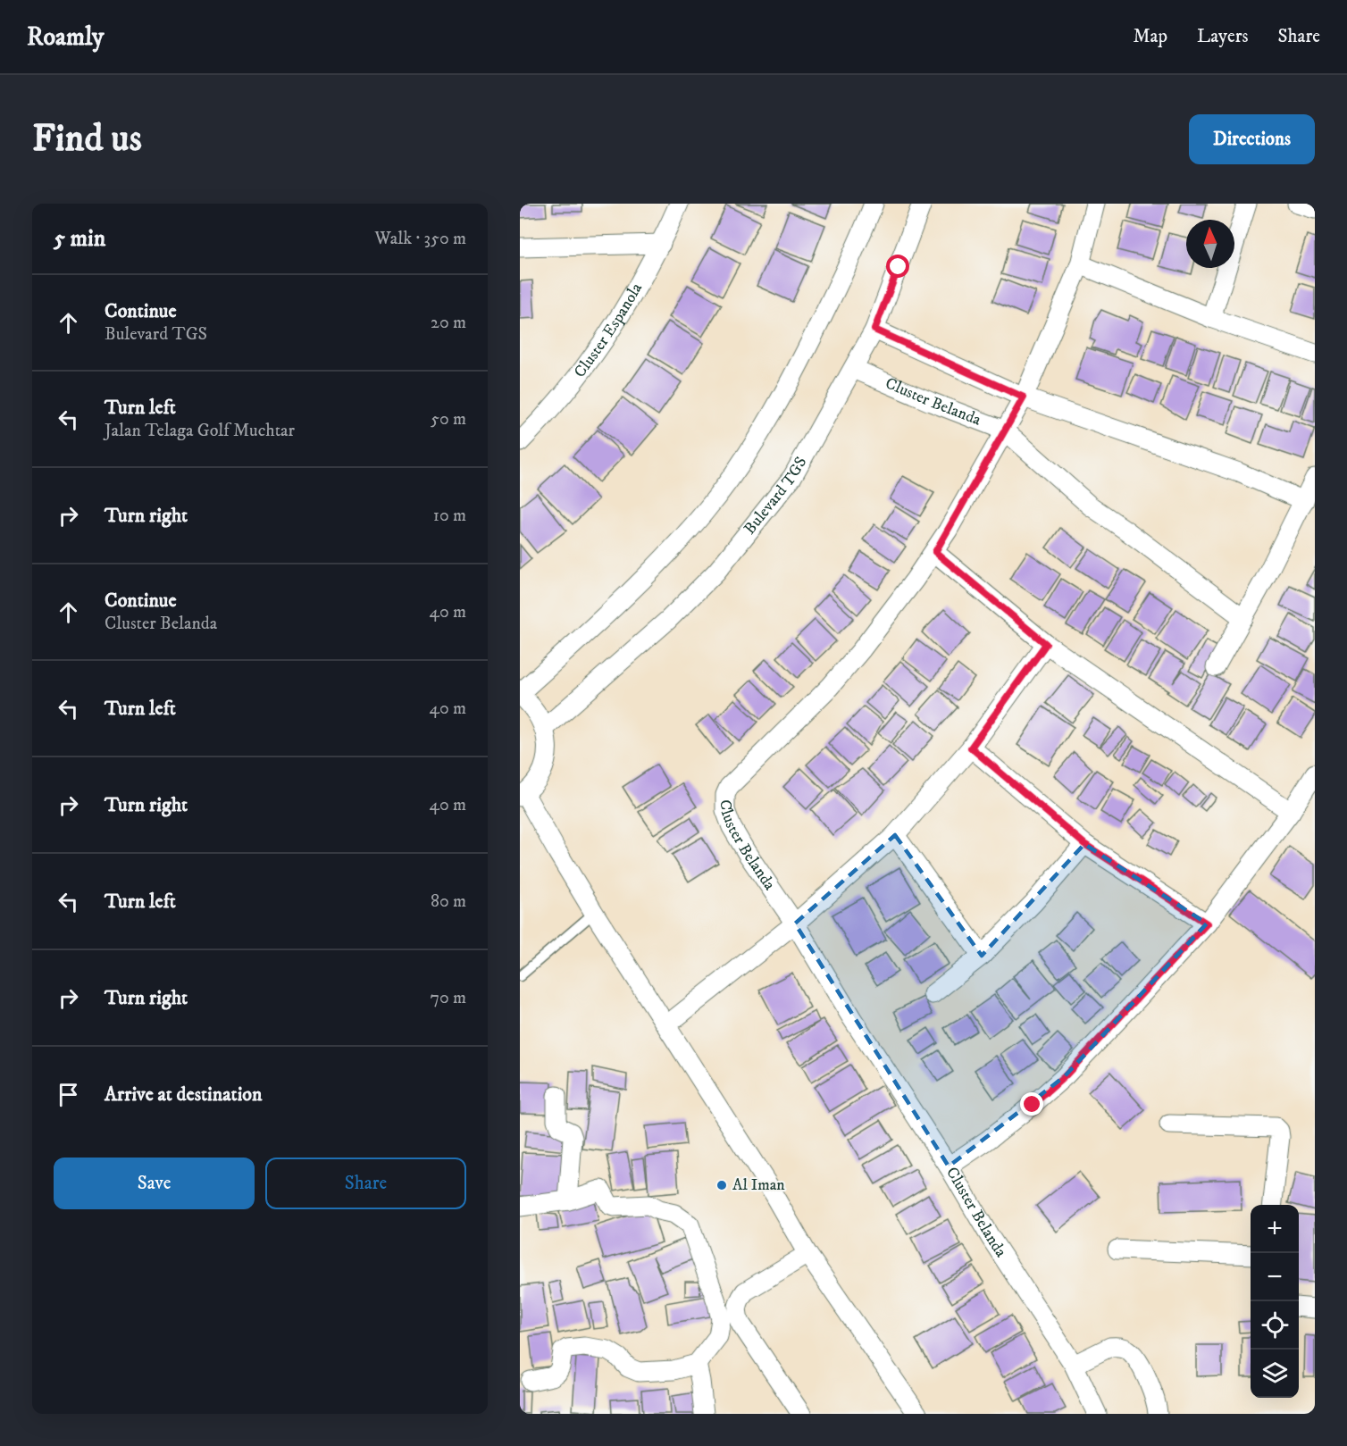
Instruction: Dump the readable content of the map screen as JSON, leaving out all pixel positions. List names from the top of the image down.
{
  "streets": {
    "street": ["Cluster Espanola", "Cluster Belanda", "Bulevard TGS"]
  },
  "crossings": [
    ["Cluster Belanda", "Bulevard TGS"]
  ],
  "places": ["Al Iman"],
  "north": "top",
  "page": {
    "header": "Roamly",
    "nav": ["Map", "Layers", "Share"],
    "buttons": [
      "Directions",
      ["Save", "Share"]
    ],
    "title": "Find us",
    "heading": ["5 min", "Walk · 350 m"],
    "list": [
      ["Continue", "Bulevard TGS", "20 m"],
      ["Turn left", "Jalan Telaga Golf Muchtar", "50 m"],
      ["Turn right", "10 m"],
      ["Continue", "Cluster Belanda", "40 m"],
      ["Turn left", "40 m"],
      ["Turn right", "40 m"],
      ["Turn left", "80 m"],
      ["Turn right", "70 m"],
      "Arrive at destination"
    ],
    "map_buttons": ["+", "−"]
  }
}
